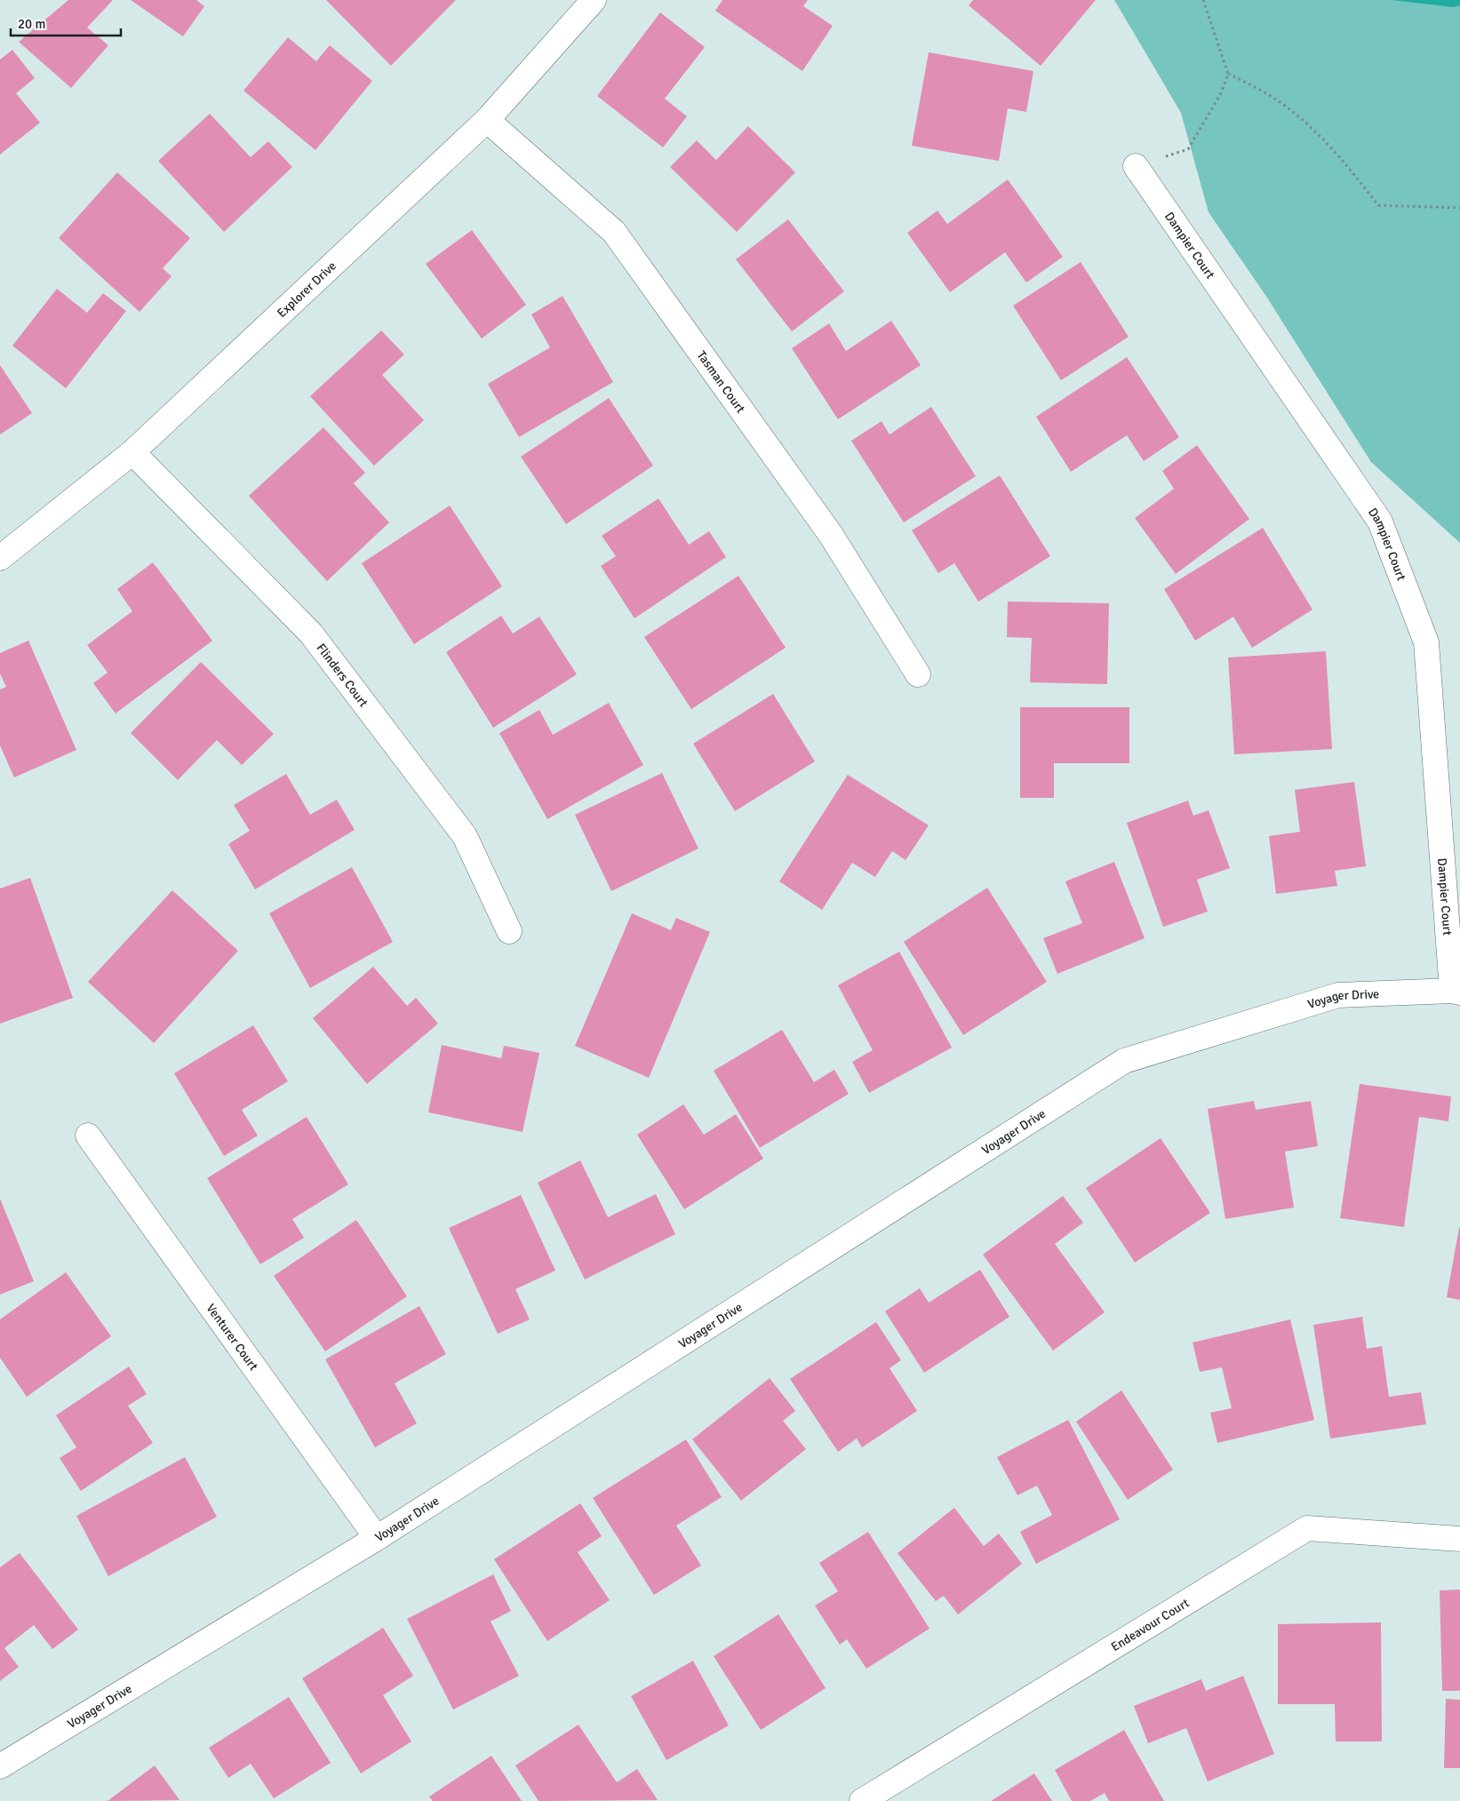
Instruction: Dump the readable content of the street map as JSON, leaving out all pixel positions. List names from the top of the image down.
{
  "streets": {
    "street": [
      "Dampier Court",
      "Explorer Drive",
      "Tasman Court",
      "Flinders Court",
      "Voyager Drive",
      "Venturer Court",
      "Endeavour Court"
    ]
  },
  "crossings": [
    ["Dampier Court", "Voyager Drive"],
    ["Explorer Drive", "Tasman Court"],
    ["Explorer Drive", "Flinders Court"],
    ["Voyager Drive", "Venturer Court"]
  ],
  "scale_bar": "20 m"
}
